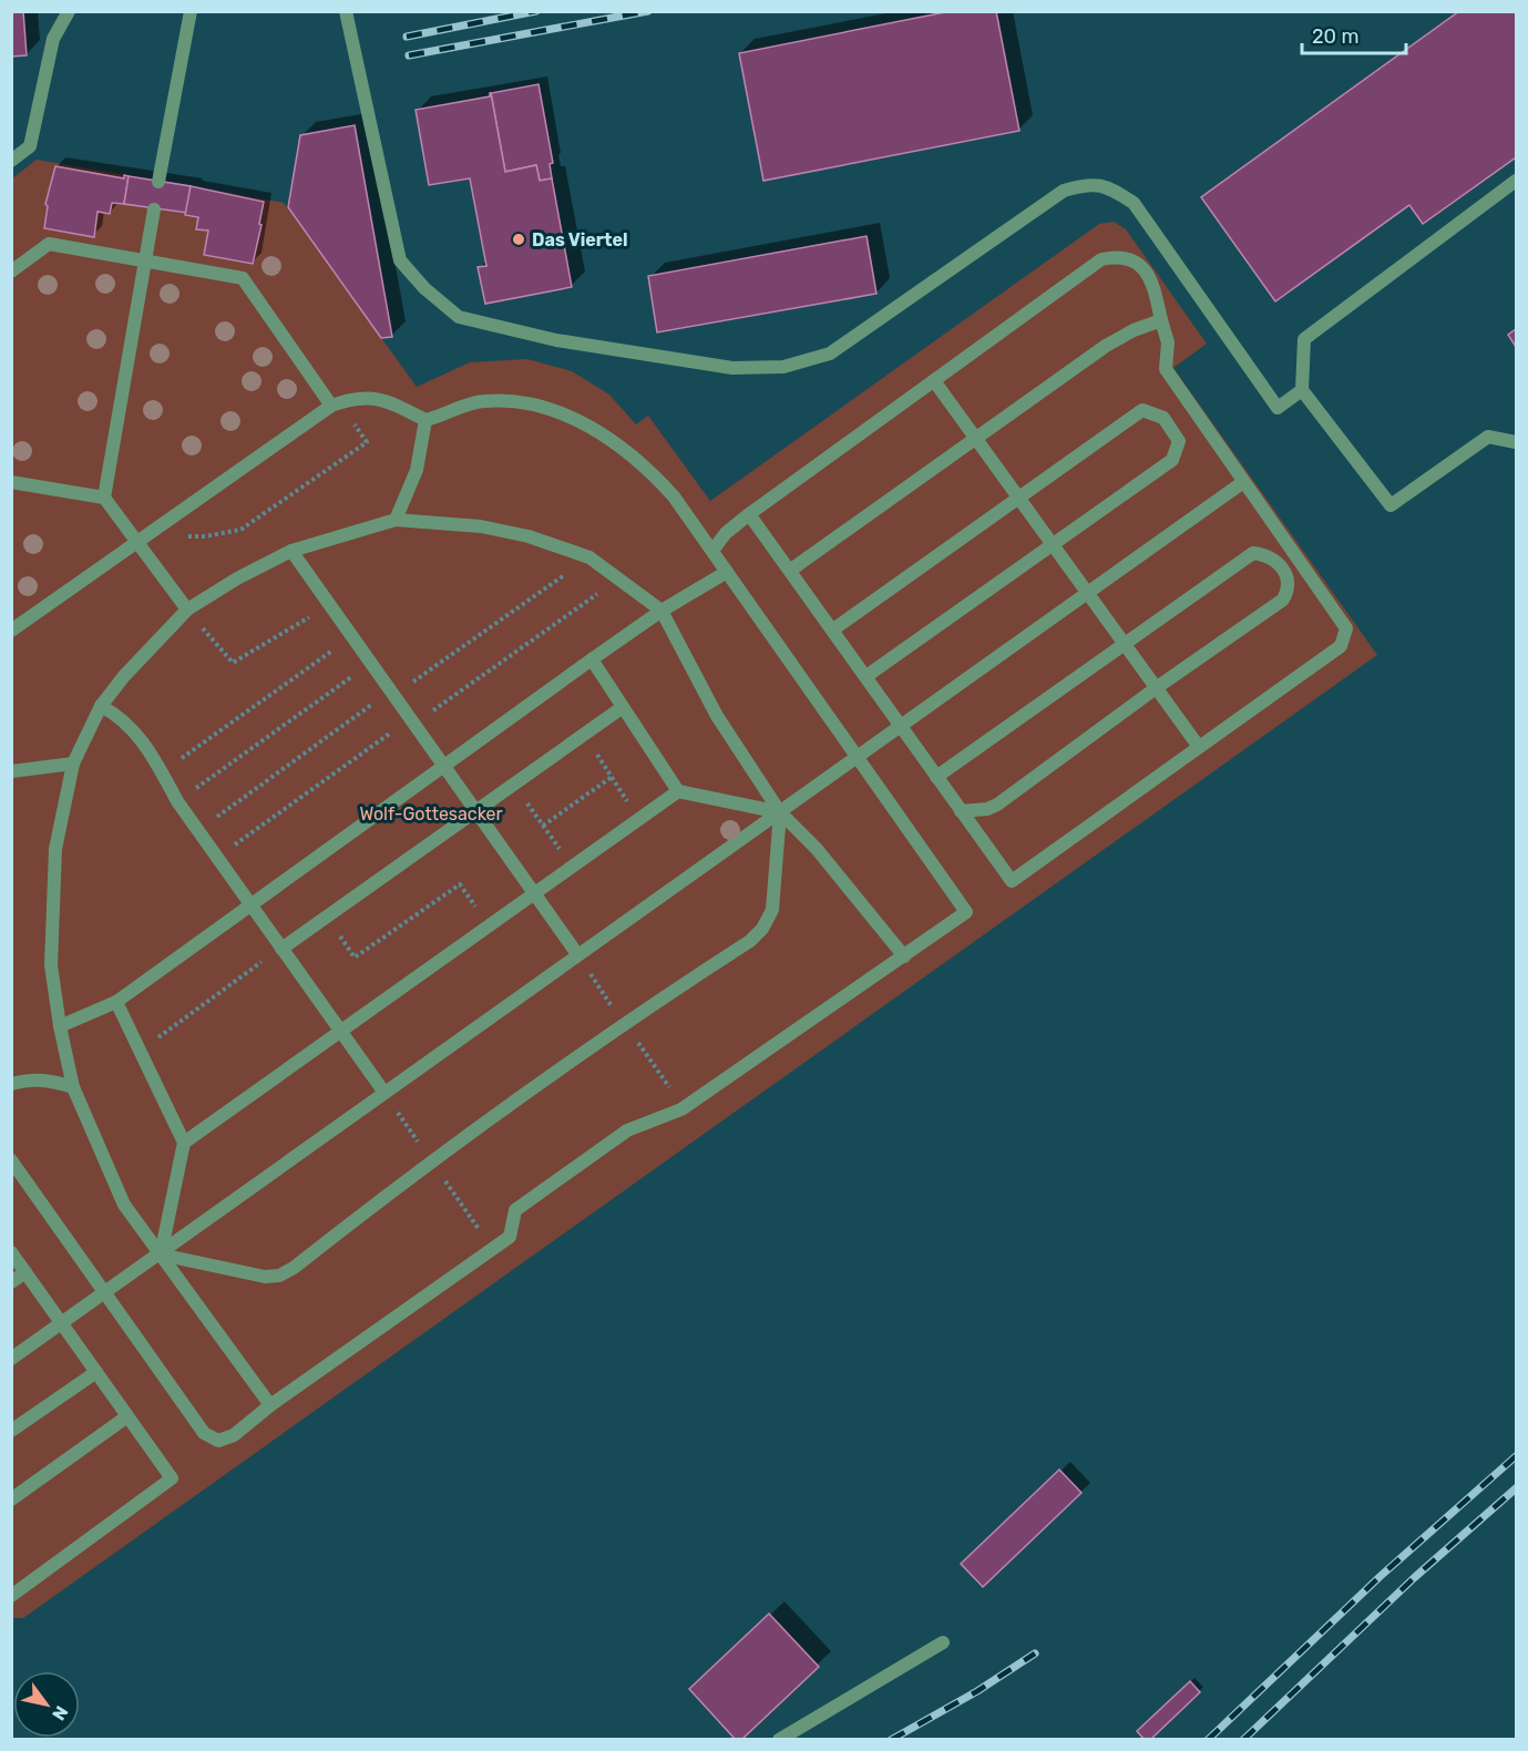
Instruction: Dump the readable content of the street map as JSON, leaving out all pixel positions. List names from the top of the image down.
{
  "parks": ["Wolf-Gottesacker"],
  "places": ["Das Viertel"],
  "scale_bar": "20 m",
  "north": "bottom right"
}
